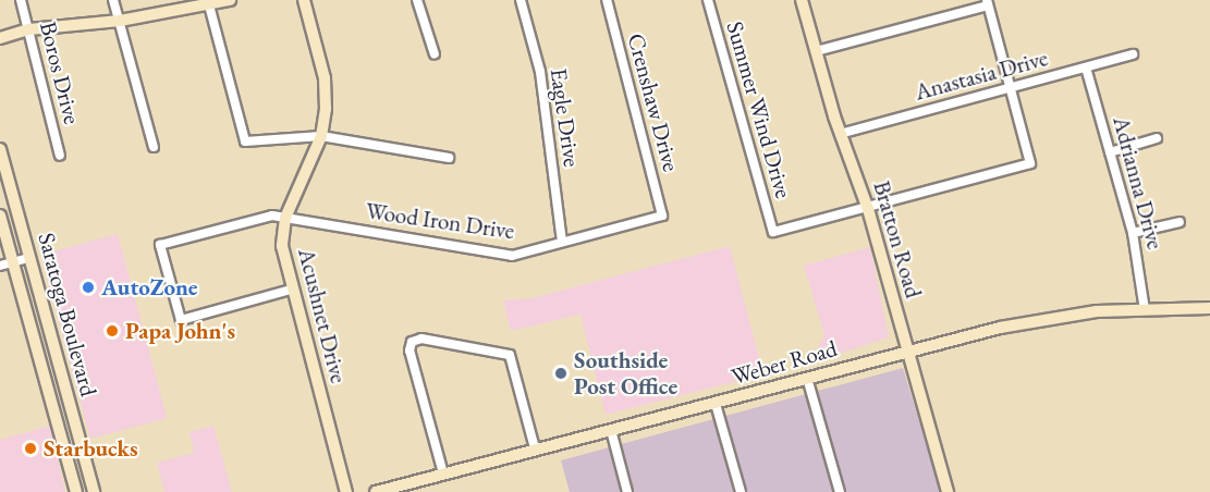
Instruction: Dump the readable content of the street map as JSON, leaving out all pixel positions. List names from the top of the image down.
{
  "streets": {
    "main road": [
      "Bratton Road",
      "Saratoga Boulevard",
      "Acushnet Drive",
      "Weber Road"
    ],
    "street": [
      "Boros Drive",
      "Anastasia Drive",
      "Crenshaw Drive",
      "Summer Wind Drive",
      "Eagle Drive",
      "Adrianna Drive",
      "Wood Iron Drive"
    ]
  },
  "crossings": [
    ["Anastasia Drive", "Adrianna Drive"],
    ["Anastasia Drive", "Bratton Road"],
    ["Crenshaw Drive", "Wood Iron Drive"],
    ["Summer Wind Drive", "Bratton Road"],
    ["Eagle Drive", "Wood Iron Drive"],
    ["Adrianna Drive", "Weber Road"],
    ["Wood Iron Drive", "Acushnet Drive"],
    ["Bratton Road", "Weber Road"]
  ],
  "places": [
    "AutoZone",
    "Papa John's",
    "Southside Post Office",
    "Starbucks"
  ]
}
